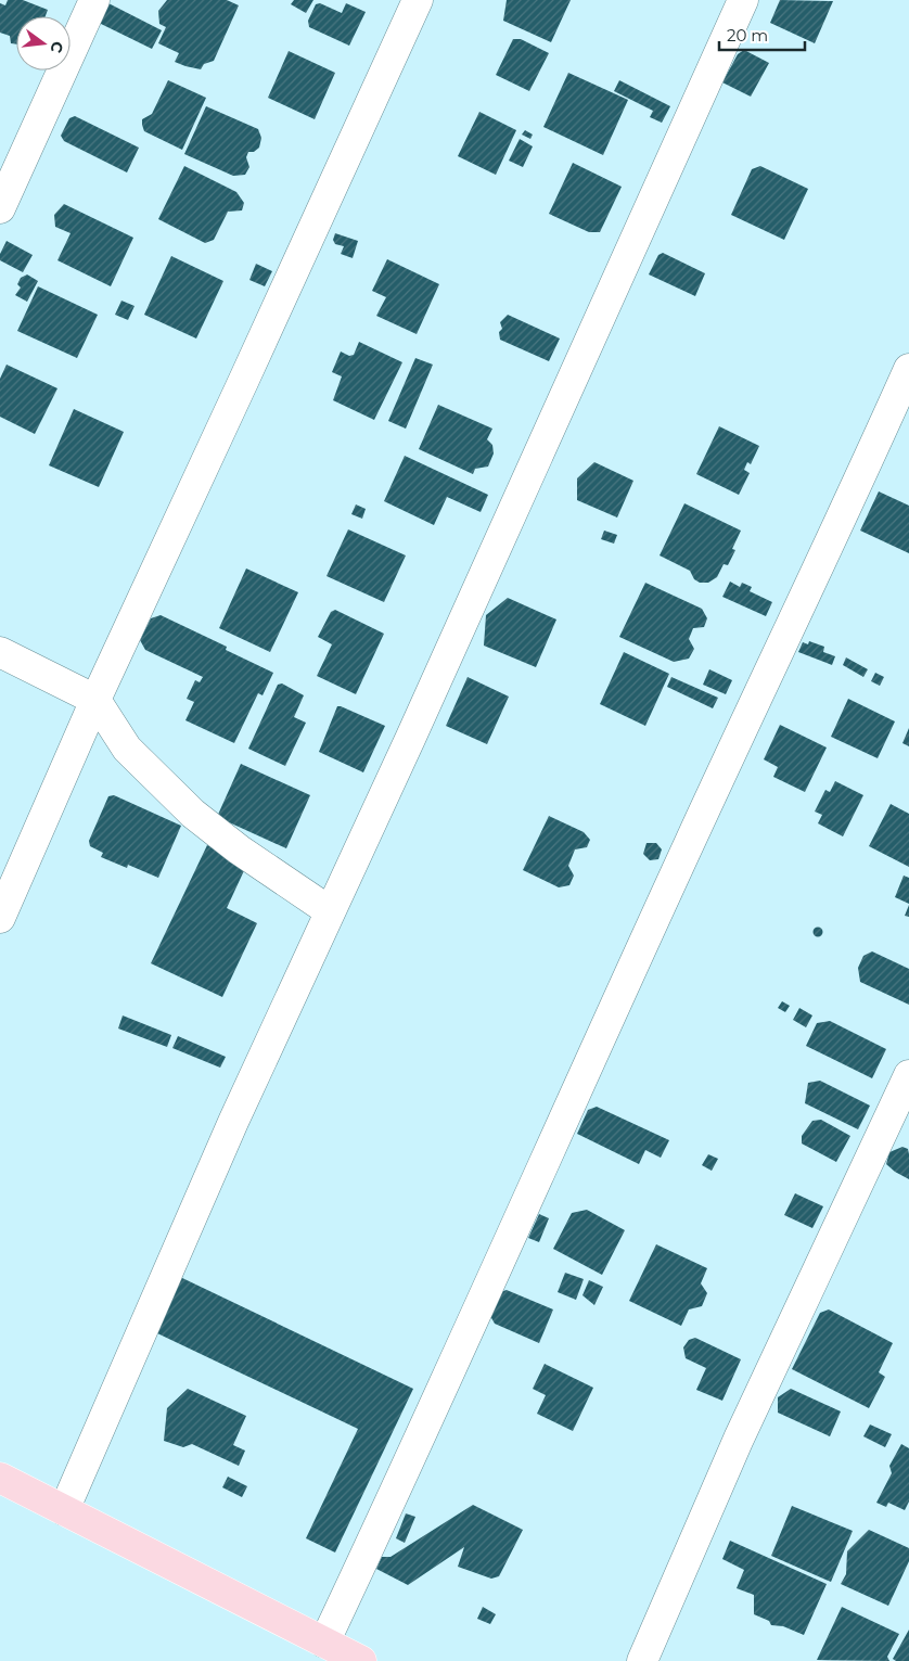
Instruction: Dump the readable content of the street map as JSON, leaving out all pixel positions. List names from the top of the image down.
{
  "scale_bar": "20 m",
  "north": "right"
}
